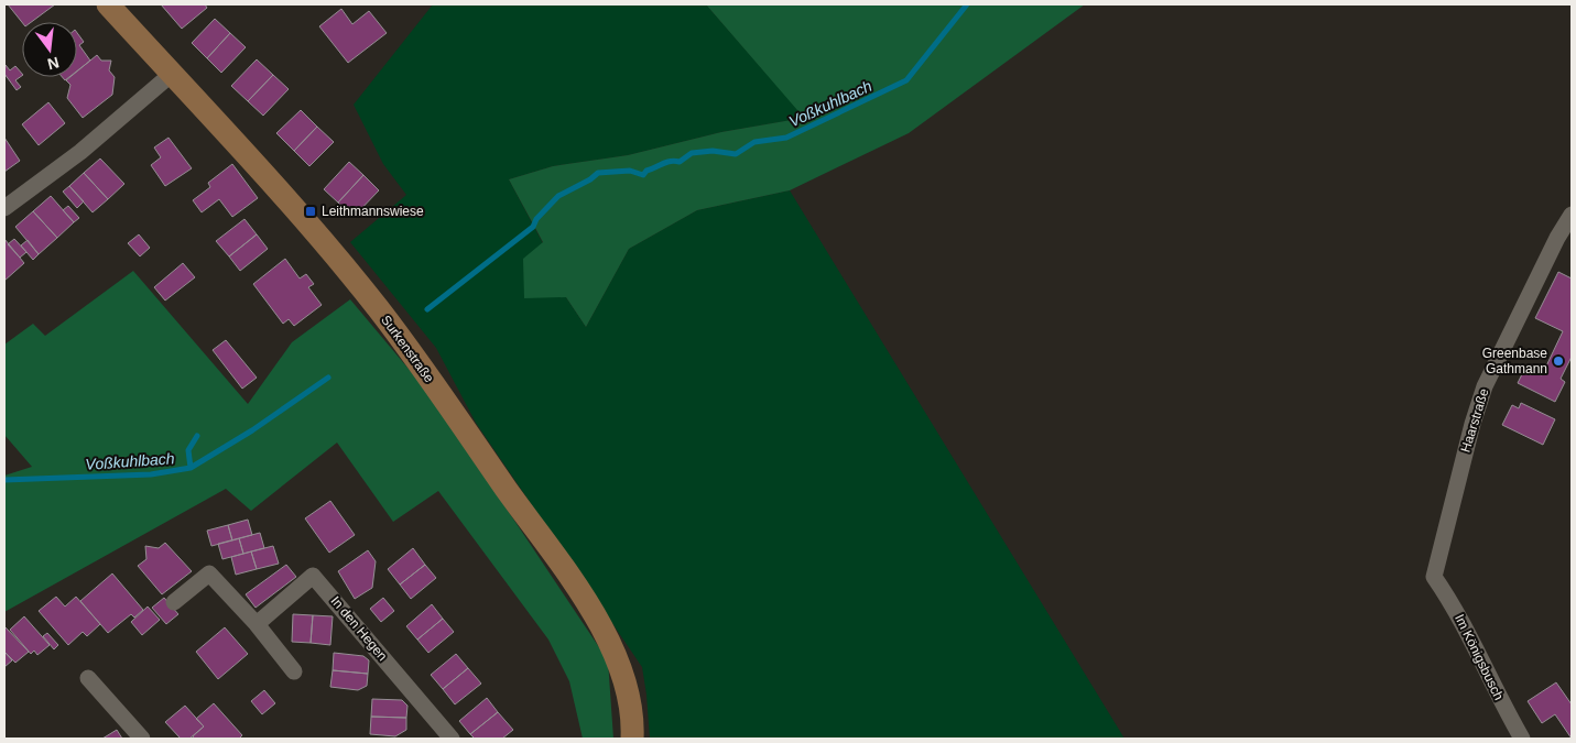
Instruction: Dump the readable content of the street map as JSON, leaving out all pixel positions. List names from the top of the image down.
{
  "streets": {
    "street": [
      "Surkenstraße",
      "Haarstraße",
      "In den Hegen",
      "Im Königsbusch"
    ]
  },
  "crossings": [
    ["Haarstraße", "Im Königsbusch"]
  ],
  "water": ["Voßkuhlbach"],
  "places": {
    "transit": ["Leithmannswiese"],
    "other": ["Greenbase Gathmann"]
  },
  "north": "bottom"
}
